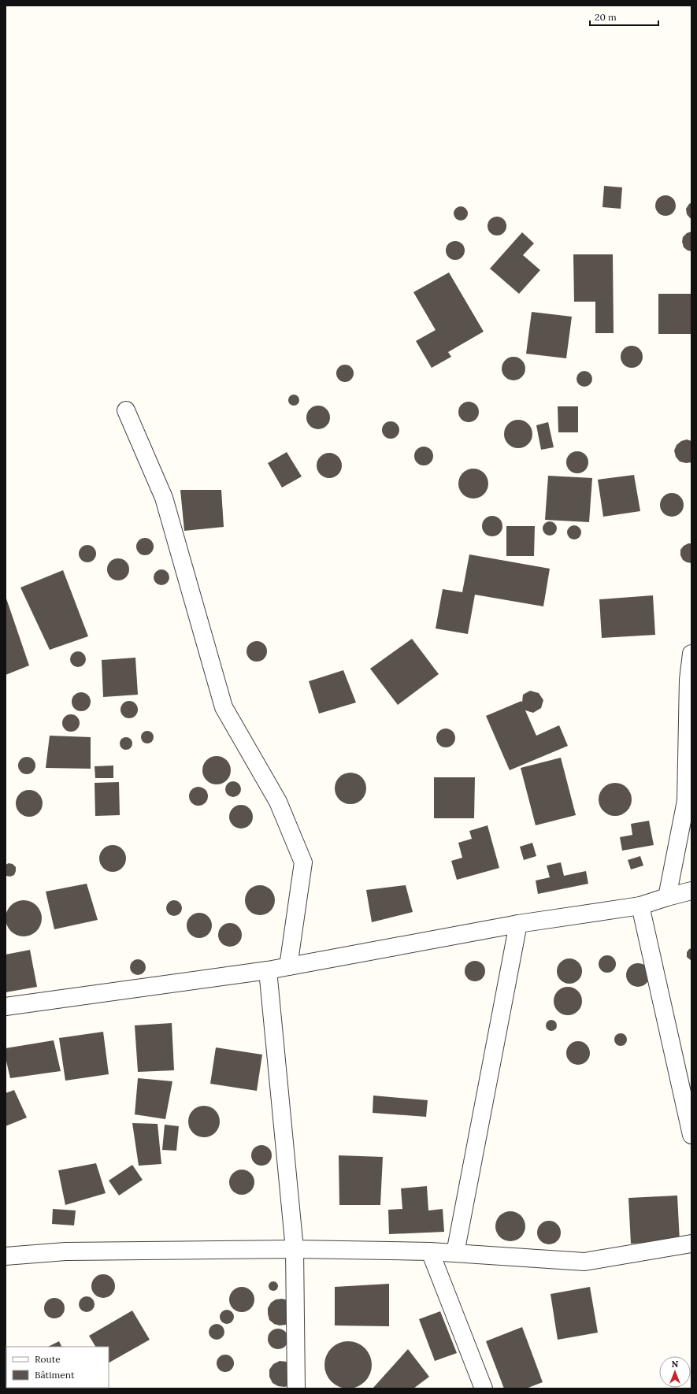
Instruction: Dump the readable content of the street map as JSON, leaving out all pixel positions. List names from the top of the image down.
{
  "legend": ["Route", "Bâtiment"],
  "scale_bar": "20 m",
  "north": "top"
}
